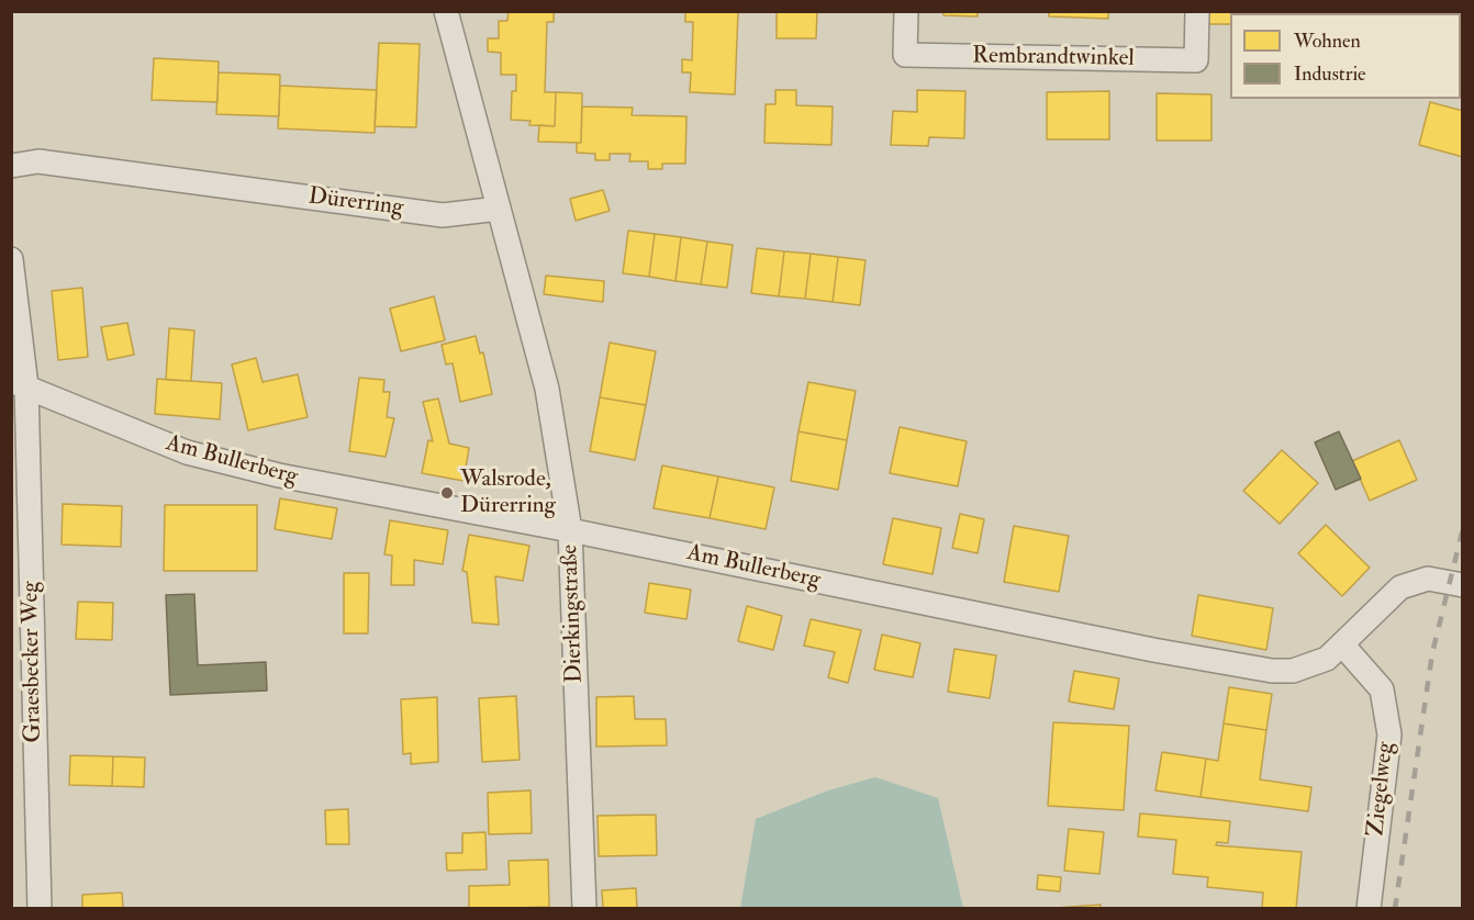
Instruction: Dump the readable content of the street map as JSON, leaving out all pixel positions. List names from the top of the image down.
{
  "streets": {
    "street": [
      "Rembrandtwinkel",
      "Dürerring",
      "Am Bullerberg",
      "Dierkingstraße",
      "Graesbecker Weg",
      "Ziegelweg"
    ]
  },
  "crossings": [
    ["Dürerring", "Dierkingstraße"],
    ["Am Bullerberg", "Dierkingstraße"],
    ["Am Bullerberg", "Graesbecker Weg"],
    ["Am Bullerberg", "Ziegelweg"]
  ],
  "places": ["Walsrode, Dürerring"],
  "legend": ["Wohnen", "Industrie"]
}
